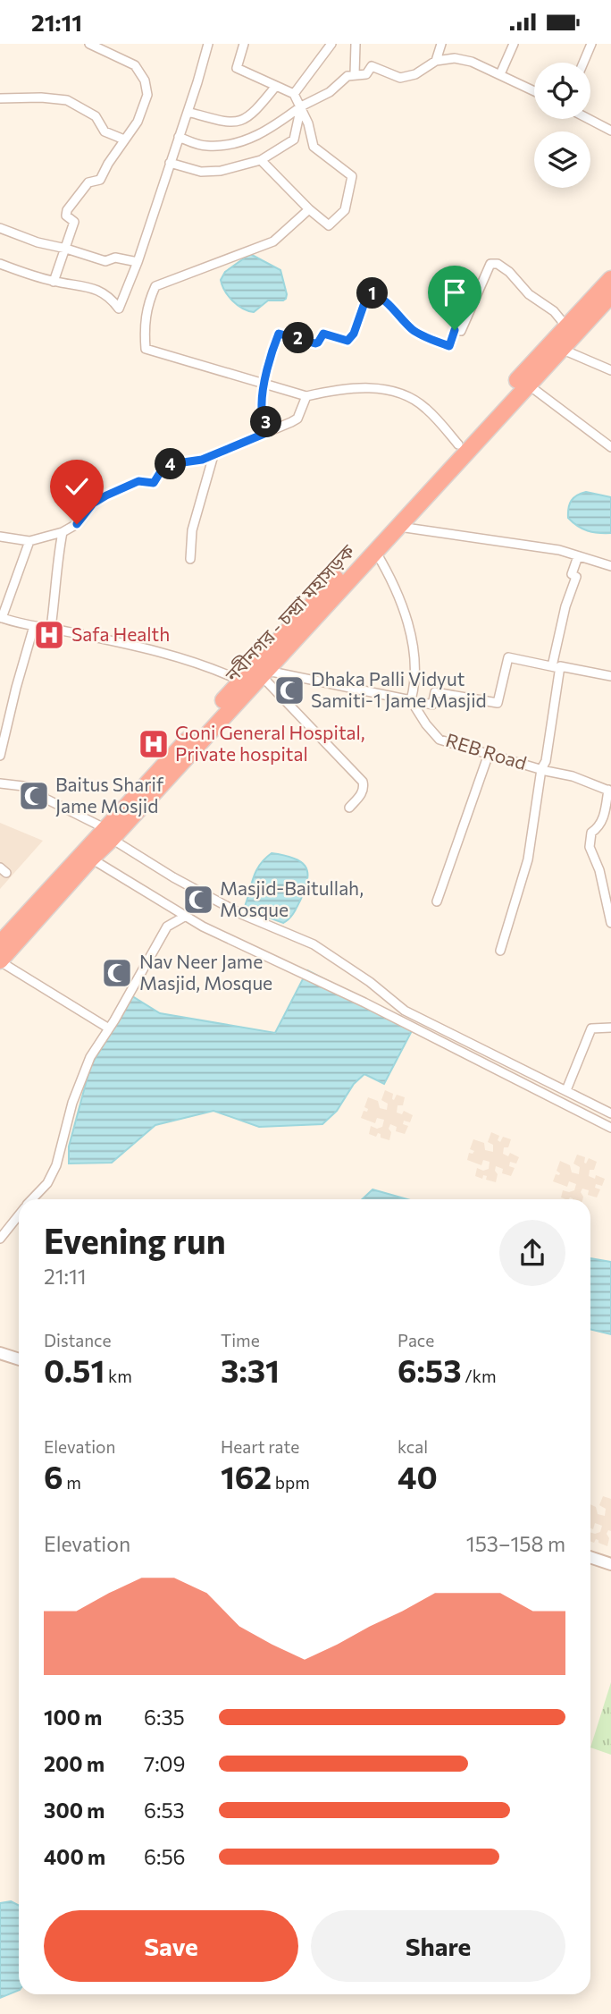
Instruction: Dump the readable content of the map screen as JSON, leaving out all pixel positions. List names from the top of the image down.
{
  "streets": {
    "highway": ["নবীনগর - চন্দ্রা মহাসড়ক"],
    "street": ["REB Road"]
  },
  "places": {
    "hospital": ["Safa Health", "Goni General Hospital, Private hospital"],
    "mosque": [
      "Dhaka Palli Vidyut Samiti-1 Jame Masjid",
      "Baitus Sharif Jame Mosjid",
      "Masjid-Baitullah, Mosque",
      "Nav Neer Jame Masjid, Mosque"
    ]
  },
  "page": {
    "status": "21:11",
    "pins": [
      "1",
      "2",
      "3",
      "4"
    ],
    "heading": ["Evening run", "21:11"],
    "stats": [
      ["Distance", "0.51 km"],
      ["Time", "3:31"],
      ["Pace", "6:53 /km"],
      ["Elevation", "6 m"],
      ["Heart rate", "162 bpm"],
      ["kcal", "40"]
    ],
    "chart": ["Elevation", "153–158 m"],
    "list": [
      {
        "name": "100 m",
        "note": "6:35"
      },
      {
        "name": "200 m",
        "note": "7:09"
      },
      {
        "name": "300 m",
        "note": "6:53"
      },
      {
        "name": "400 m",
        "note": "6:56"
      }
    ],
    "buttons": ["Save", "Share"]
  }
}
